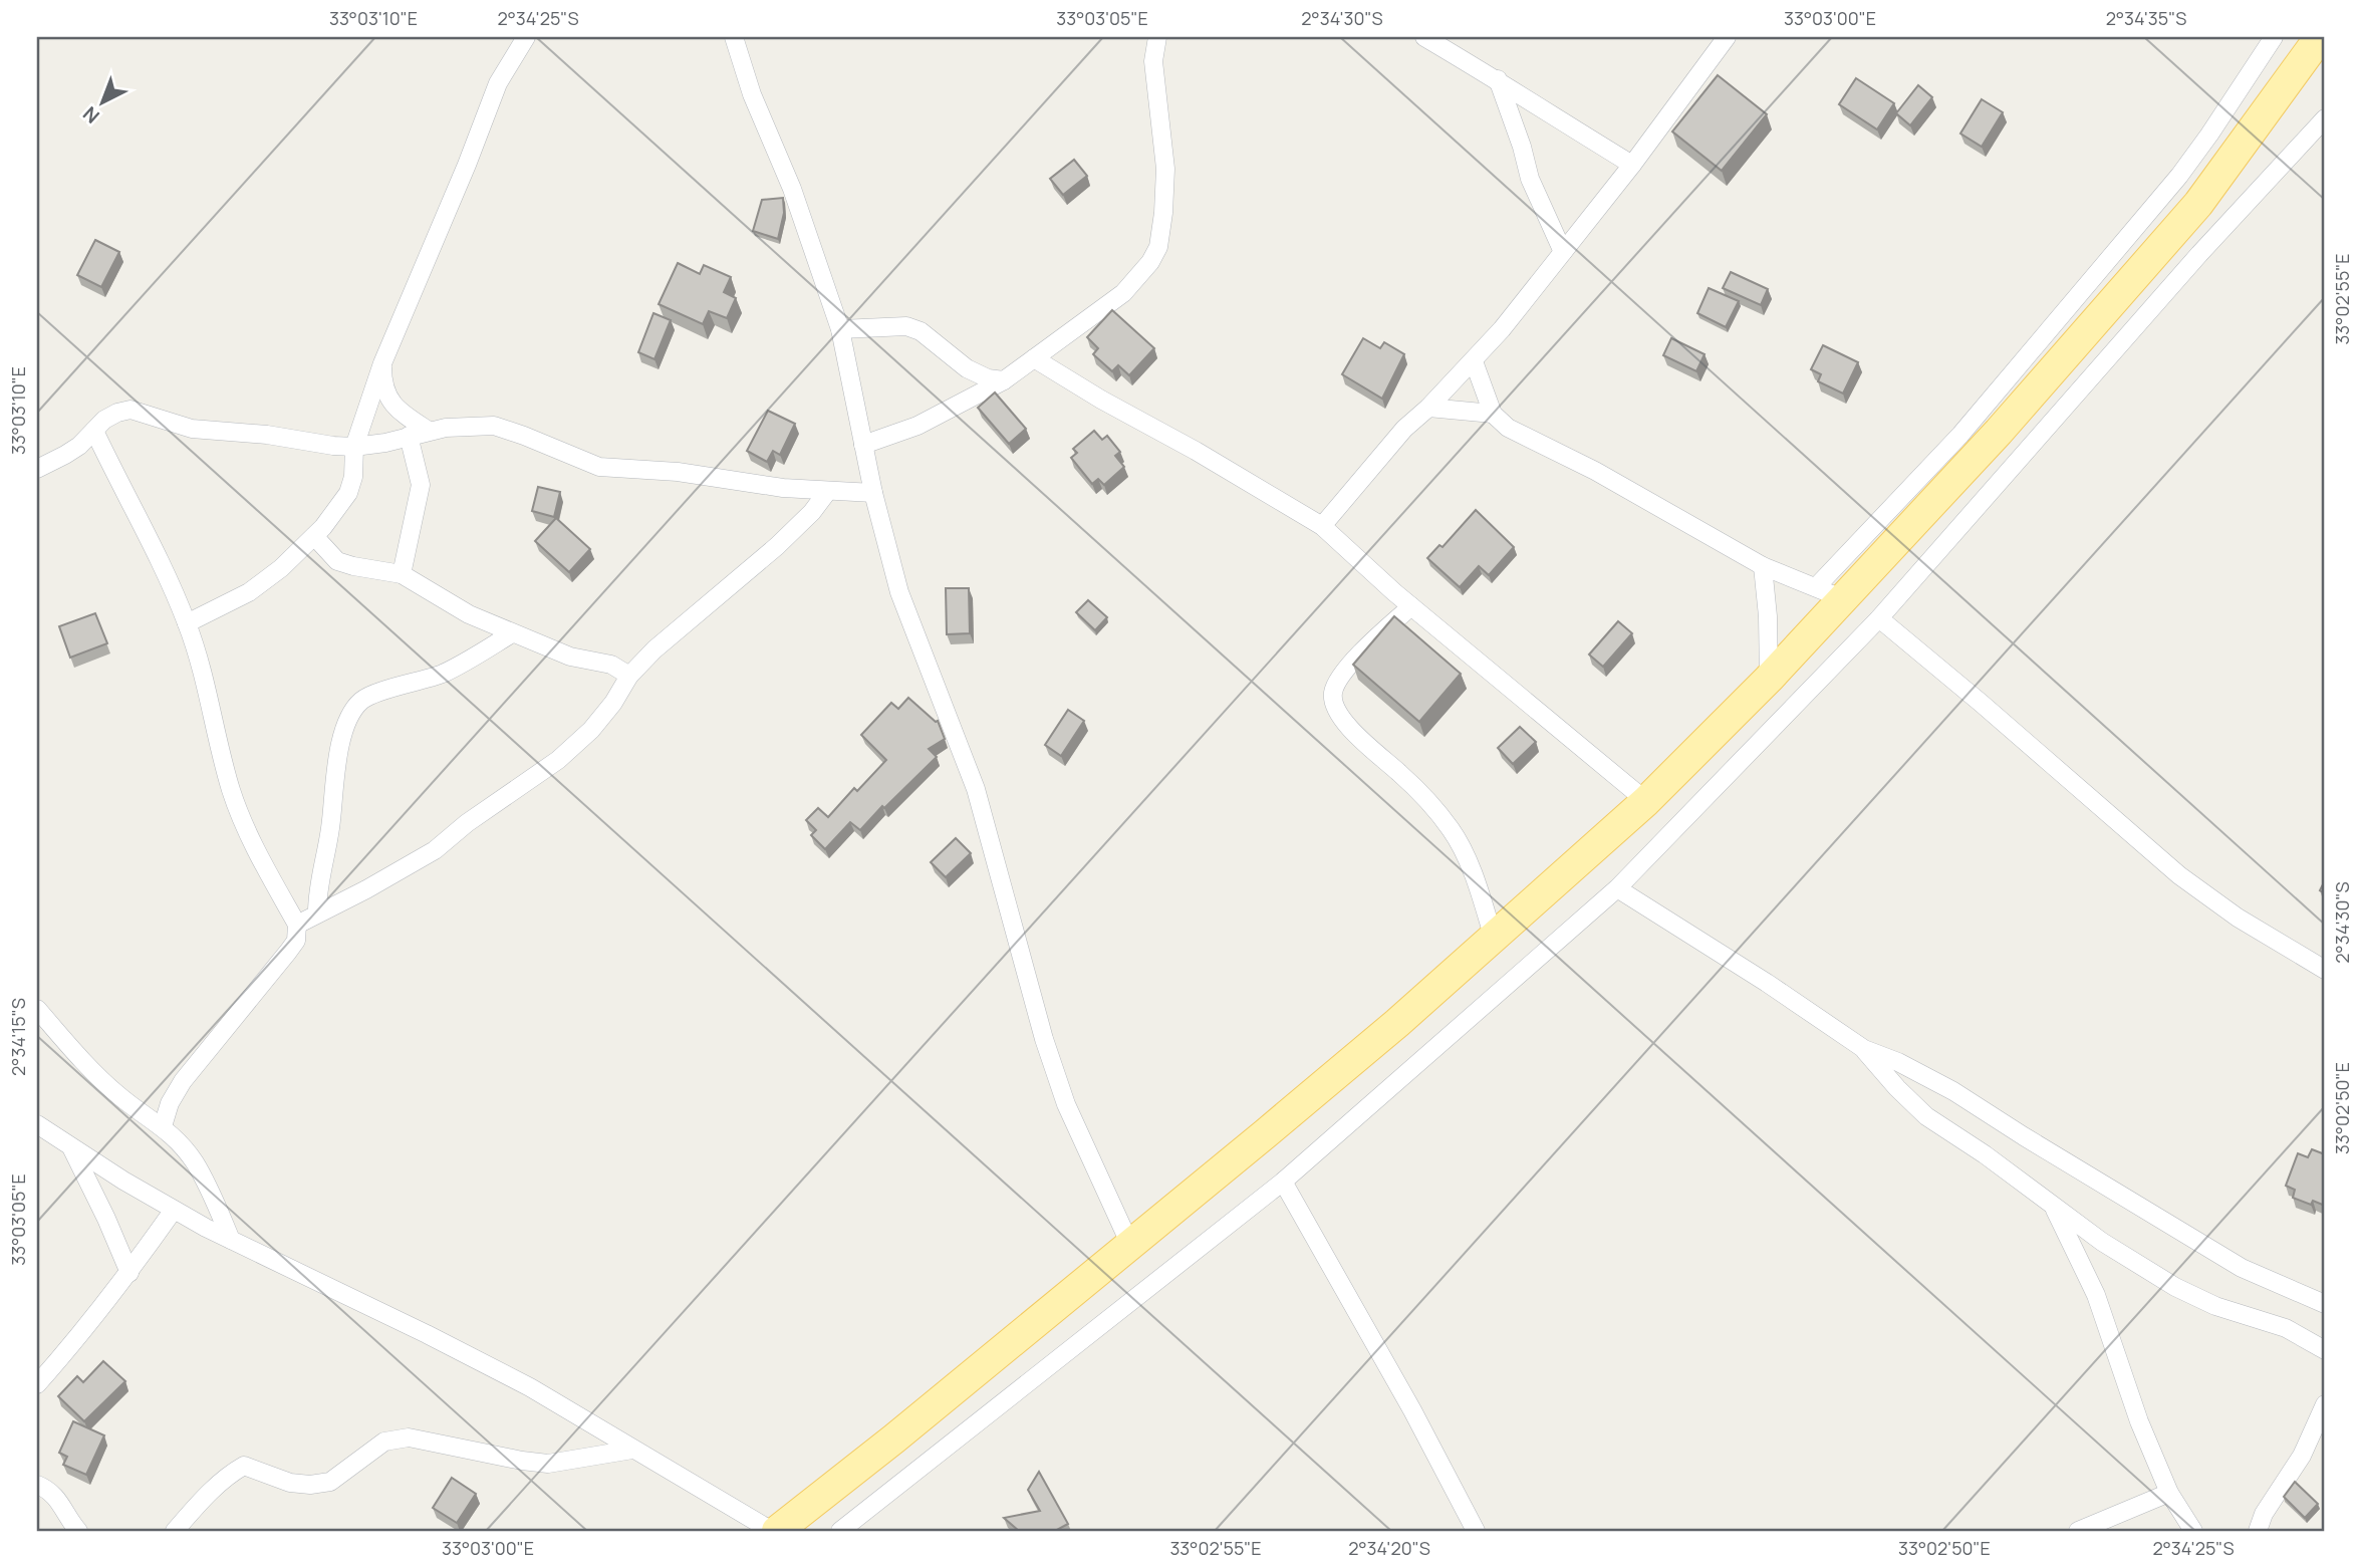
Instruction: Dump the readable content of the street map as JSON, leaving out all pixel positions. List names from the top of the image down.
{
  "north": "bottom left",
  "coordinates": [
    "33°03'10\"E",
    "2°34'25\"S",
    "33°03'05\"E",
    "2°34'30\"S",
    "33°03'00\"E",
    "2°34'35\"S",
    "33°02'55\"E",
    "2°34'15\"S",
    "33°02'50\"E",
    "2°34'20\"S"
  ]
}
